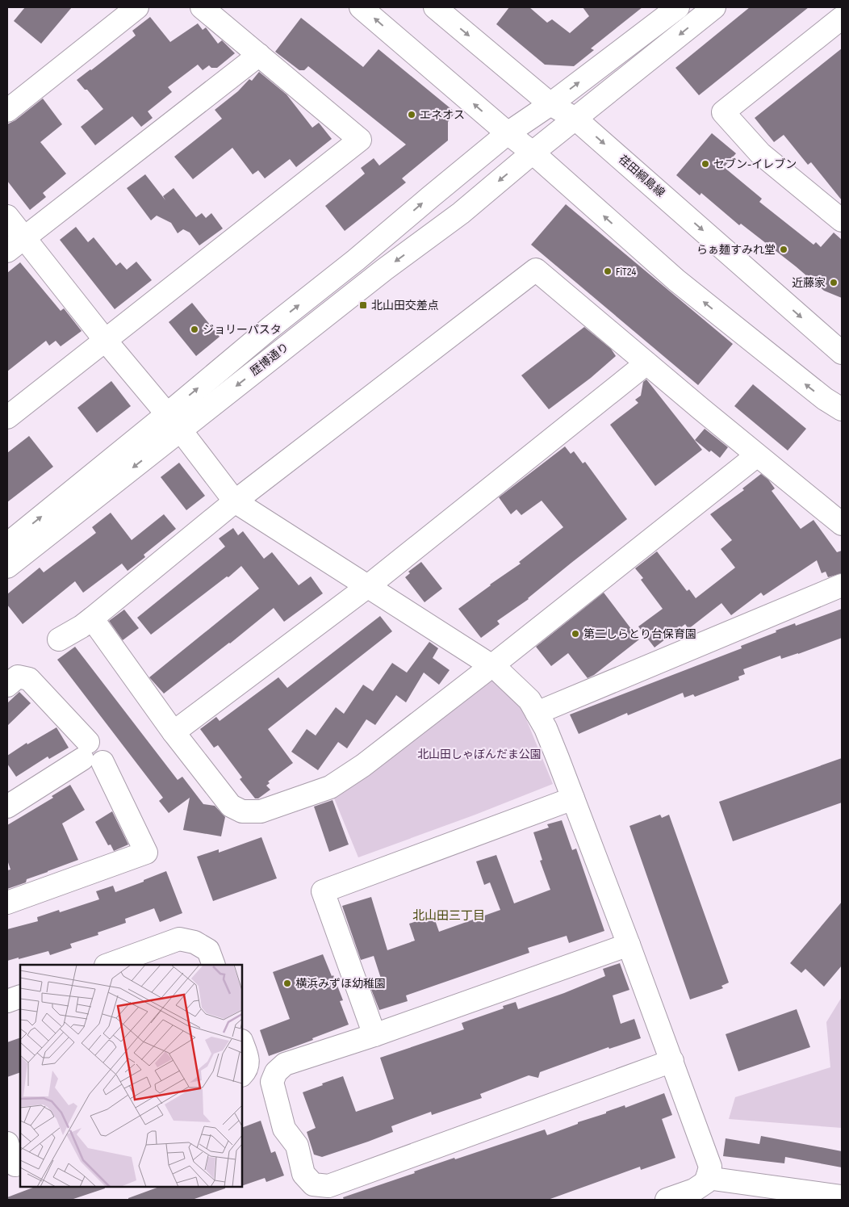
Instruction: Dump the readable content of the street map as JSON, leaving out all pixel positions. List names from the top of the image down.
{
  "streets": {
    "street": ["荏田綱島線", "歴博通り"]
  },
  "crossings": [
    ["荏田綱島線", "歴博通り"]
  ],
  "districts": ["北山田三丁目"],
  "parks": ["北山田しゃぼんだま公園"],
  "places": {
    "other": [
      "エネオス",
      "セブン-イレブン",
      "らぁ麺すみれ堂",
      "FiT24",
      "近藤家",
      "ジョリーパスタ",
      "第二しらとり台保育園",
      "横浜みずほ幼稚園"
    ],
    "transit": ["北山田交差点"]
  }
}
